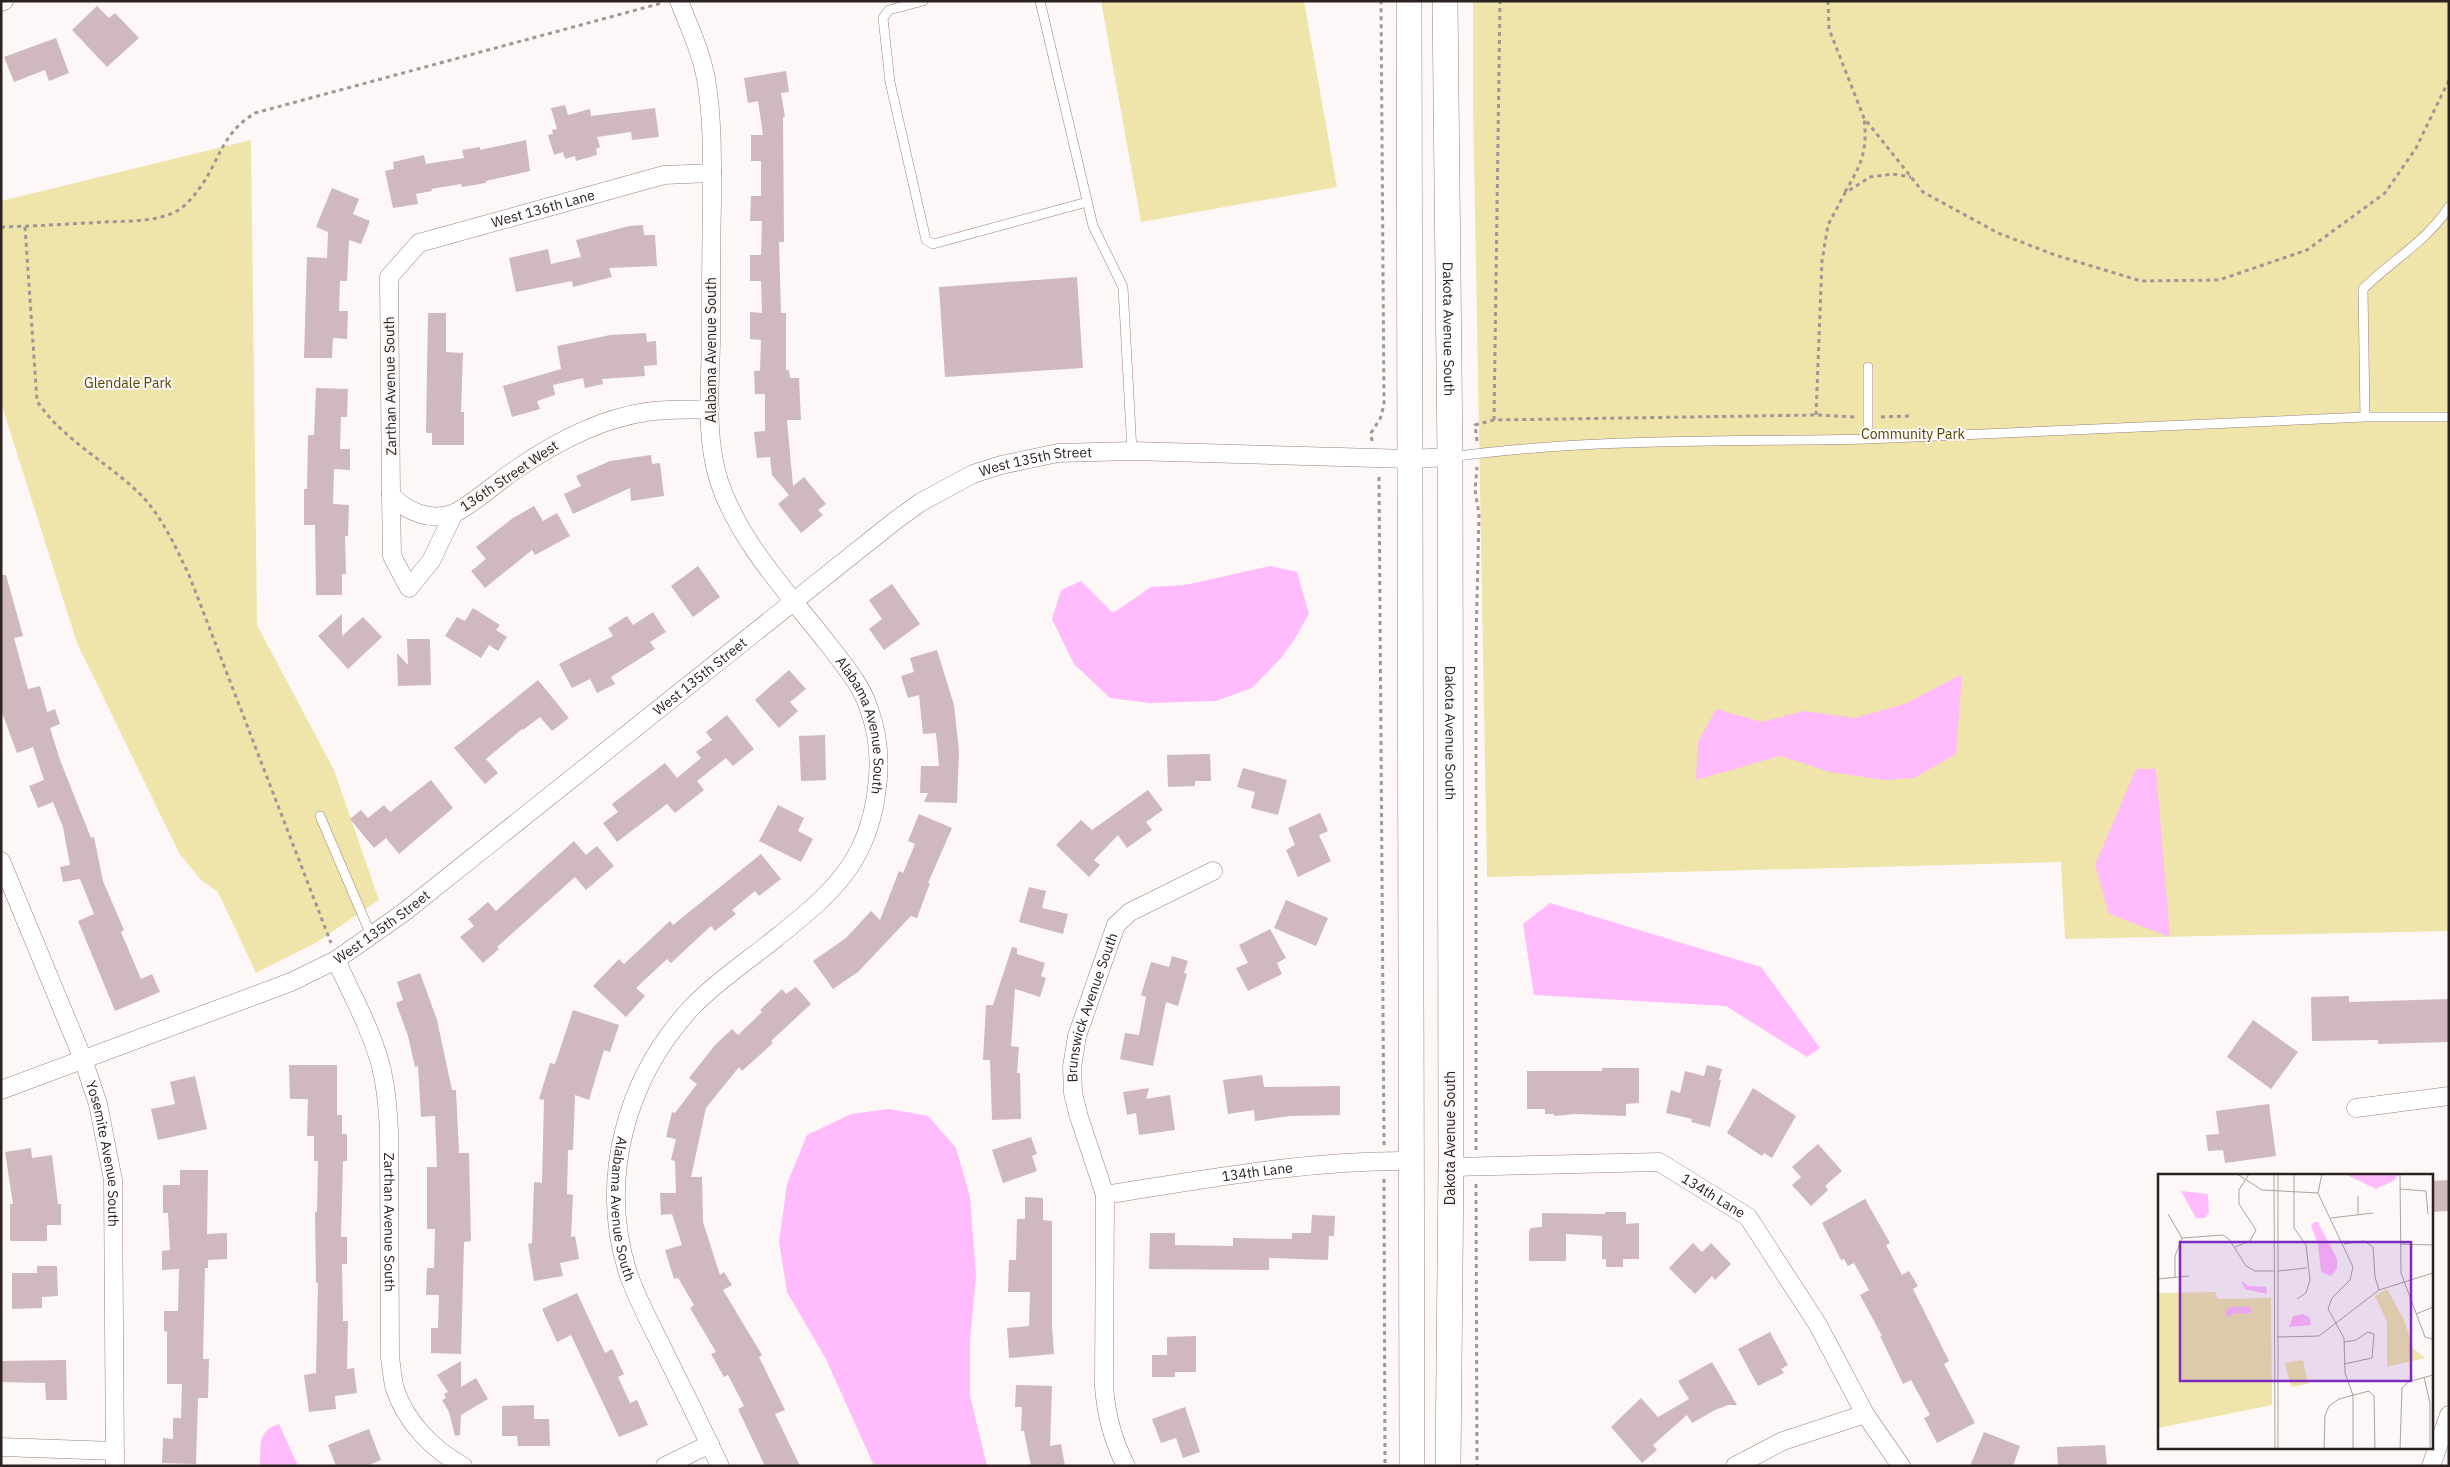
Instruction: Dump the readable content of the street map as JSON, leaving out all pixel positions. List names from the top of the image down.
{
  "streets": {
    "main road": ["Dakota Avenue South"],
    "street": [
      "West 136th Lane",
      "Alabama Avenue South",
      "Zarthan Avenue South",
      "West 135th Street",
      "136th Street West",
      "Brunswick Avenue South",
      "Yosemite Avenue South",
      "134th Lane"
    ]
  },
  "crossings": [
    ["West 136th Lane", "Alabama Avenue South"],
    ["West 136th Lane", "Zarthan Avenue South"],
    ["Dakota Avenue South", "West 135th Street"],
    ["Dakota Avenue South", "134th Lane"],
    ["Alabama Avenue South", "West 135th Street"],
    ["Alabama Avenue South", "136th Street West"],
    ["Zarthan Avenue South", "West 135th Street"],
    ["Zarthan Avenue South", "136th Street West"],
    ["West 135th Street", "Yosemite Avenue South"],
    ["Brunswick Avenue South", "134th Lane"]
  ],
  "parks": ["Glendale Park", "Community Park"]
}
